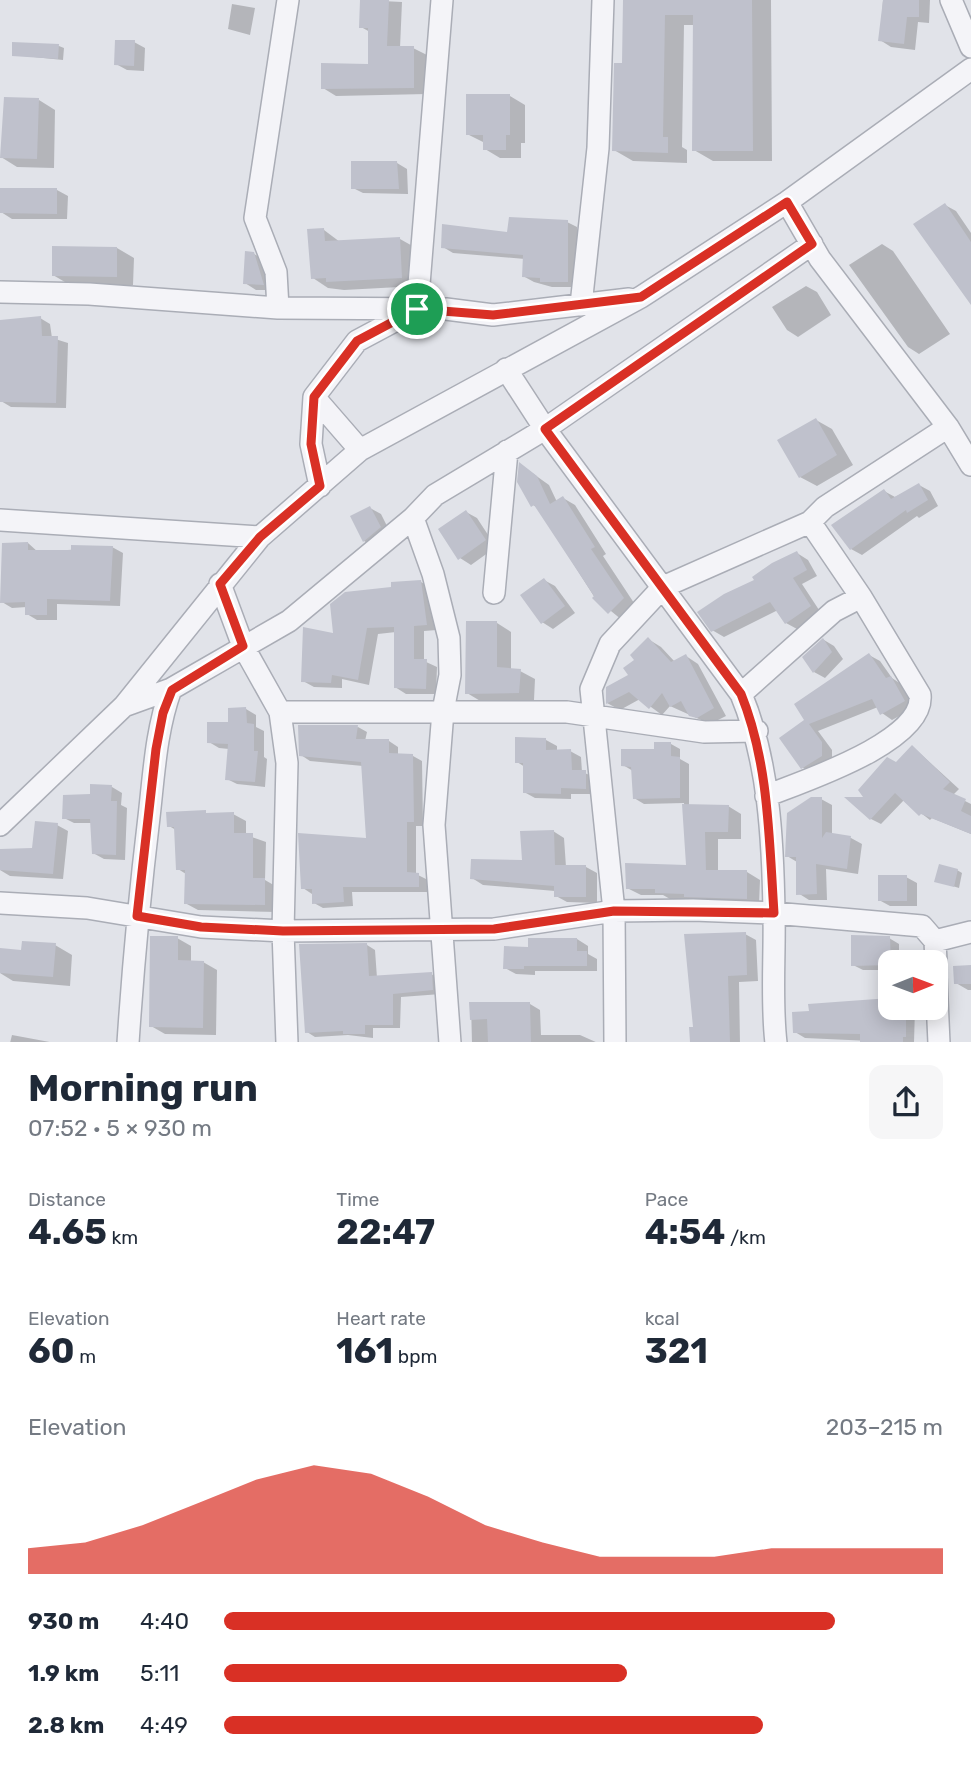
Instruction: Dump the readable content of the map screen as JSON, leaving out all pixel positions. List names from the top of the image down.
{
  "north": "right",
  "page": {
    "heading": ["Morning run", "07:52 · 5 × 930 m"],
    "stats": [
      ["Distance", "4.65 km"],
      ["Time", "22:47"],
      ["Pace", "4:54 /km"],
      ["Elevation", "60 m"],
      ["Heart rate", "161 bpm"],
      ["kcal", "321"]
    ],
    "chart": ["Elevation", "203–215 m"],
    "list": [
      {
        "name": "930 m",
        "note": "4:40"
      },
      {
        "name": "1.9 km",
        "note": "5:11"
      },
      {
        "name": "2.8 km",
        "note": "4:49"
      }
    ]
  }
}
